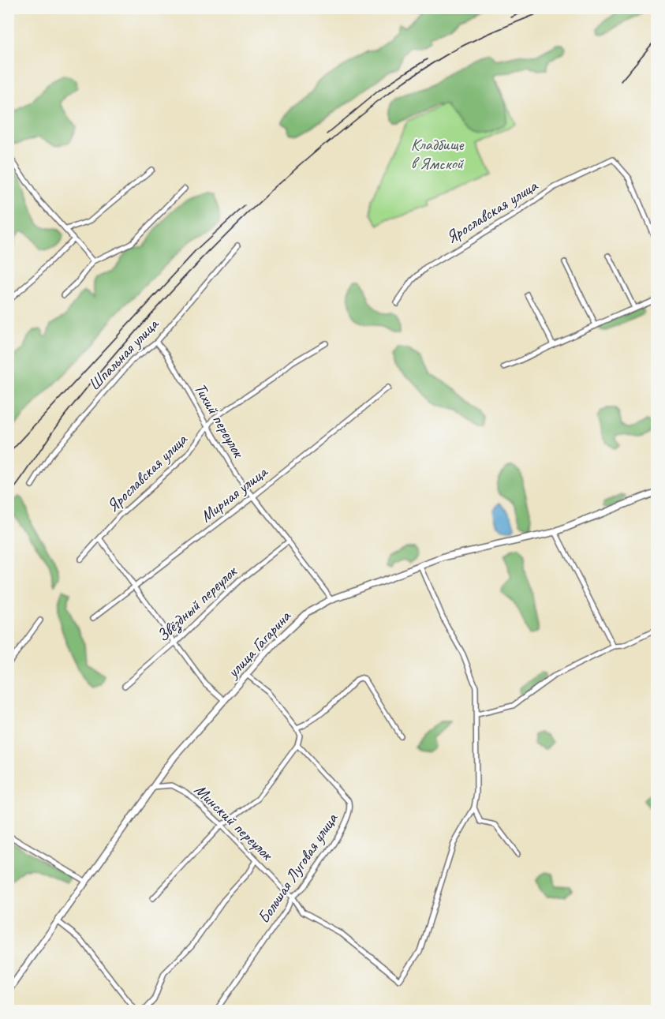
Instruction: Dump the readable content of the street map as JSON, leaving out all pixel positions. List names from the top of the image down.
{
  "streets": {
    "main road": ["улица Гагарина"],
    "street": [
      "Ярославская улица",
      "Шпальная улица",
      "Тихий переулок",
      "Мирная улица",
      "Звёздный переулок",
      "Минский переулок",
      "Большая Луговая улица"
    ]
  },
  "crossings": [
    ["Ярославская улица", "Тихий переулок"],
    ["Шпальная улица", "Тихий переулок"],
    ["Тихий переулок", "Мирная улица"],
    ["Тихий переулок", "Звёздный переулок"],
    ["Тихий переулок", "улица Гагарина"],
    ["улица Гагарина", "Минский переулок"],
    ["Минский переулок", "Большая Луговая улица"]
  ],
  "parks": ["Кладбище в Ямской"]
}
